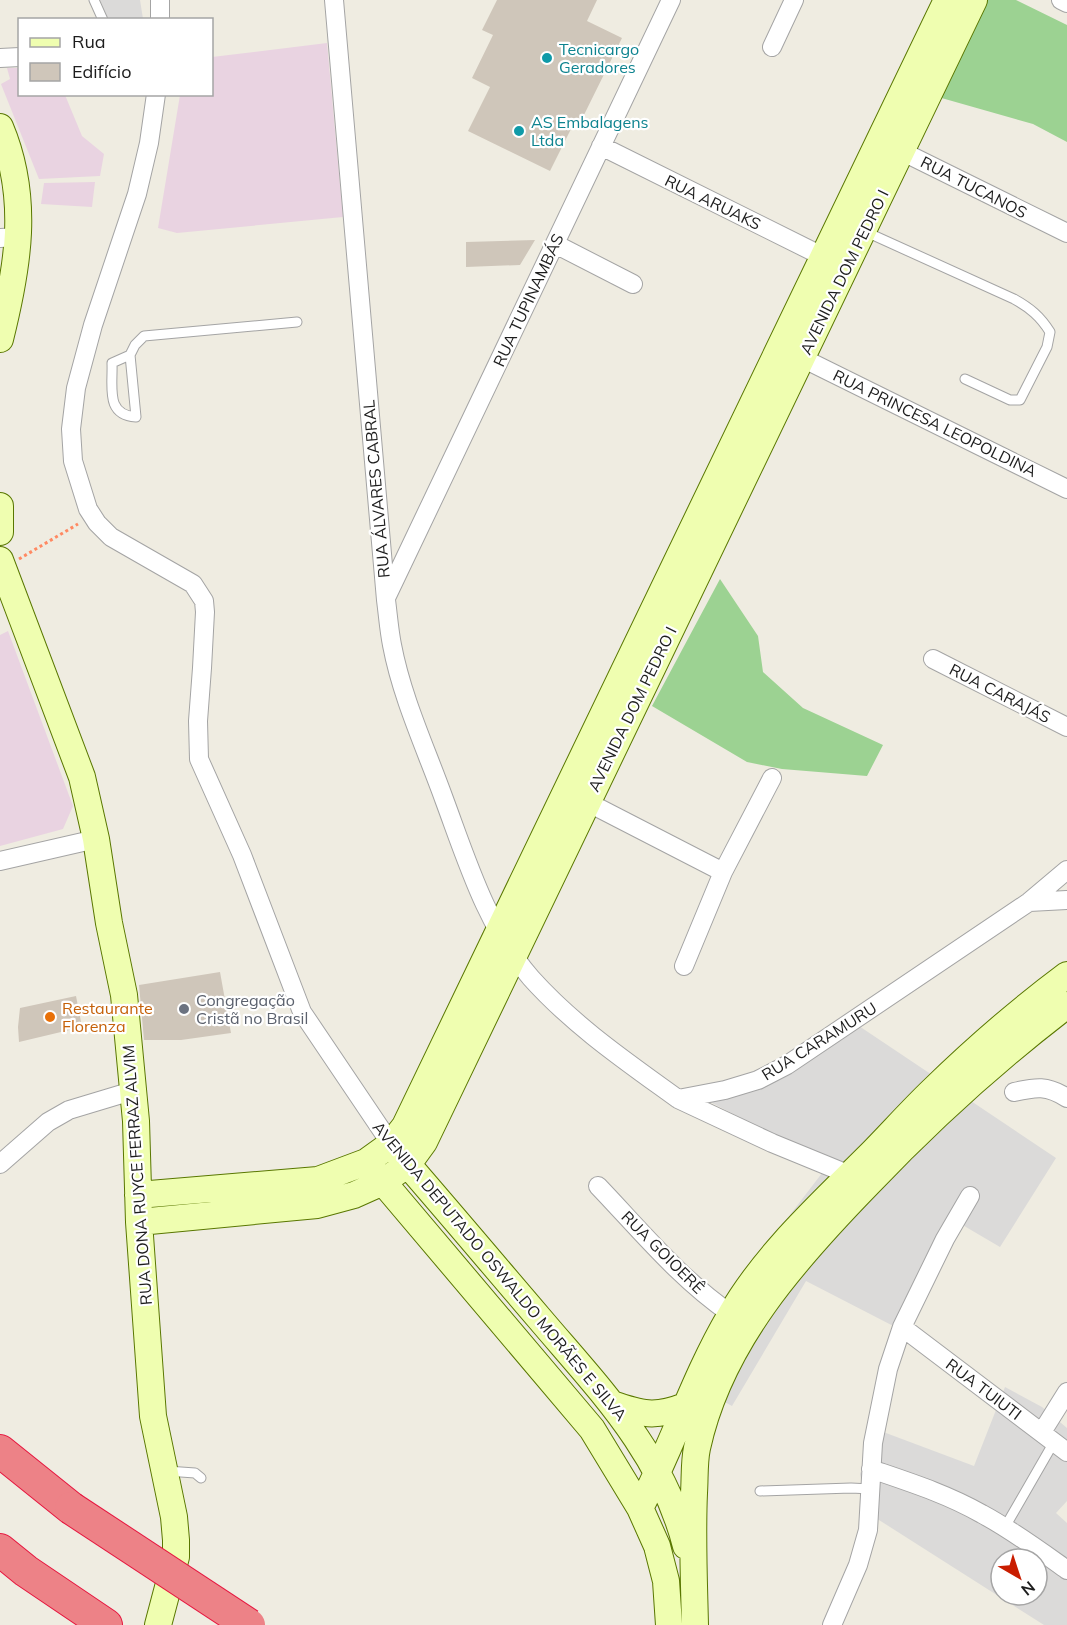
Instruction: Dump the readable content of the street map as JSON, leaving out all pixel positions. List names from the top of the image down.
{
  "streets": {
    "street": [
      "RUA TUCANOS",
      "RUA ARUAKS",
      "AVENIDA DOM PEDRO I",
      "RUA TUPINAMBÁS",
      "RUA PRINCESA LEOPOLDINA",
      "RUA ÁLVARES CABRAL",
      "RUA CARAJÁS",
      "RUA CARAMURU",
      "RUA DONA RUYCE FERRAZ ALVIM",
      "RUA GOIOERÊ",
      "AVENIDA DEPUTADO OSWALDO MORÃES E SILVA",
      "RUA TUIUTI"
    ]
  },
  "crossings": [
    ["RUA TUCANOS", "AVENIDA DOM PEDRO I"],
    ["RUA ARUAKS", "AVENIDA DOM PEDRO I"],
    ["RUA ARUAKS", "RUA TUPINAMBÁS"],
    ["AVENIDA DOM PEDRO I", "RUA PRINCESA LEOPOLDINA"],
    ["AVENIDA DOM PEDRO I", "RUA ÁLVARES CABRAL"],
    ["AVENIDA DOM PEDRO I", "RUA DONA RUYCE FERRAZ ALVIM"],
    ["AVENIDA DOM PEDRO I", "AVENIDA DEPUTADO OSWALDO MORÃES E SILVA"],
    ["RUA TUPINAMBÁS", "RUA ÁLVARES CABRAL"]
  ],
  "places": [
    "Tecnicargo Geradores",
    "AS Embalagens Ltda",
    "Congregação Cristã no Brasil",
    "Restaurante Florenza"
  ],
  "legend": ["Rua", "Edifício"],
  "north": "bottom right"
}
